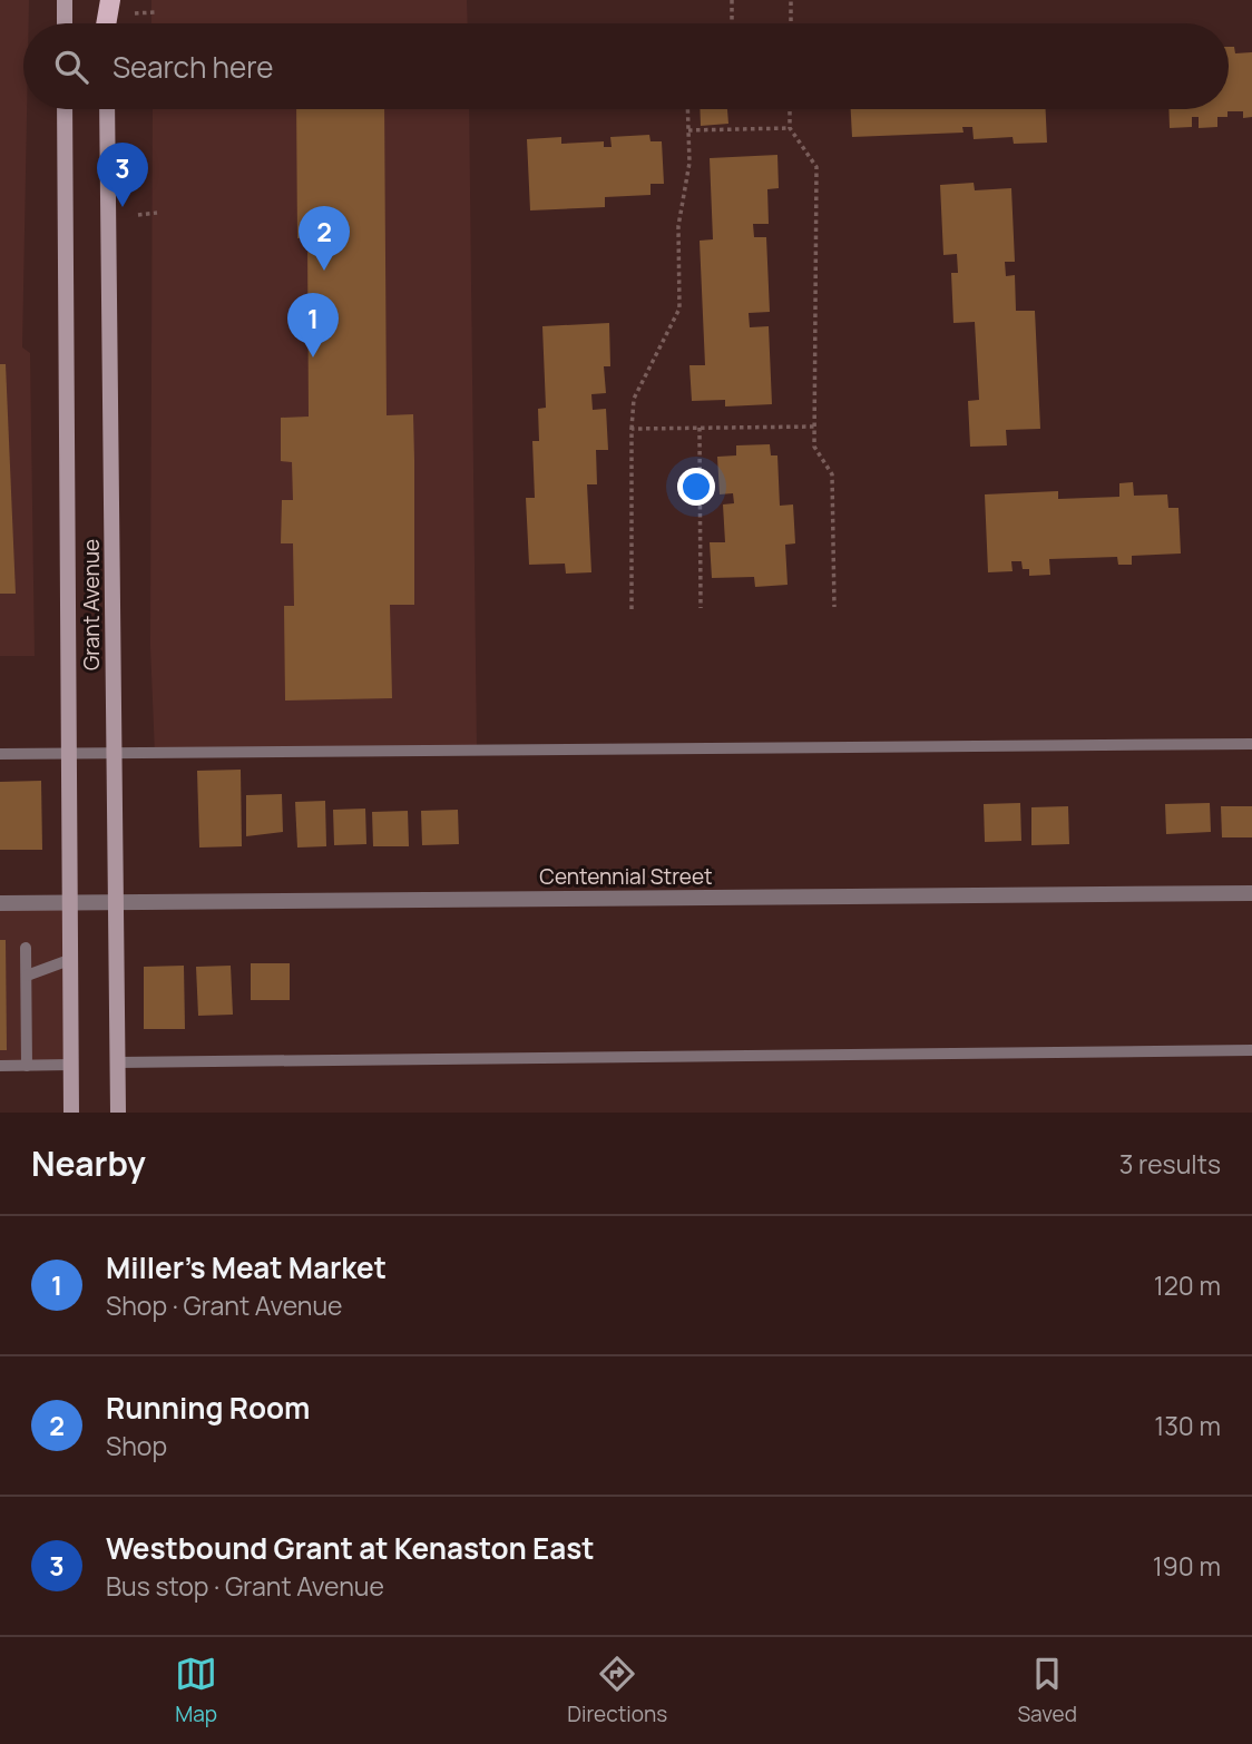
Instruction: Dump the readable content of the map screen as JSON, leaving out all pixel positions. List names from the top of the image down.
{
  "streets": {
    "main road": ["Grant Avenue"],
    "street": ["Centennial Street"]
  },
  "crossings": [
    ["Grant Avenue", "Centennial Street"]
  ],
  "page": {
    "search": "Search here",
    "pins": ["3", "2", "1"],
    "heading": ["Nearby", "3 results"],
    "list": [
      {
        "mark": "1",
        "name": "Miller's Meat Market",
        "note": "Shop · Grant Avenue",
        "value": "120 m"
      },
      {
        "mark": "2",
        "name": "Running Room",
        "note": "Shop",
        "value": "130 m"
      },
      {
        "mark": "3",
        "name": "Westbound Grant at Kenaston East",
        "note": "Bus stop · Grant Avenue",
        "value": "190 m"
      }
    ],
    "nav": ["Map", "Directions", "Saved"]
  }
}
